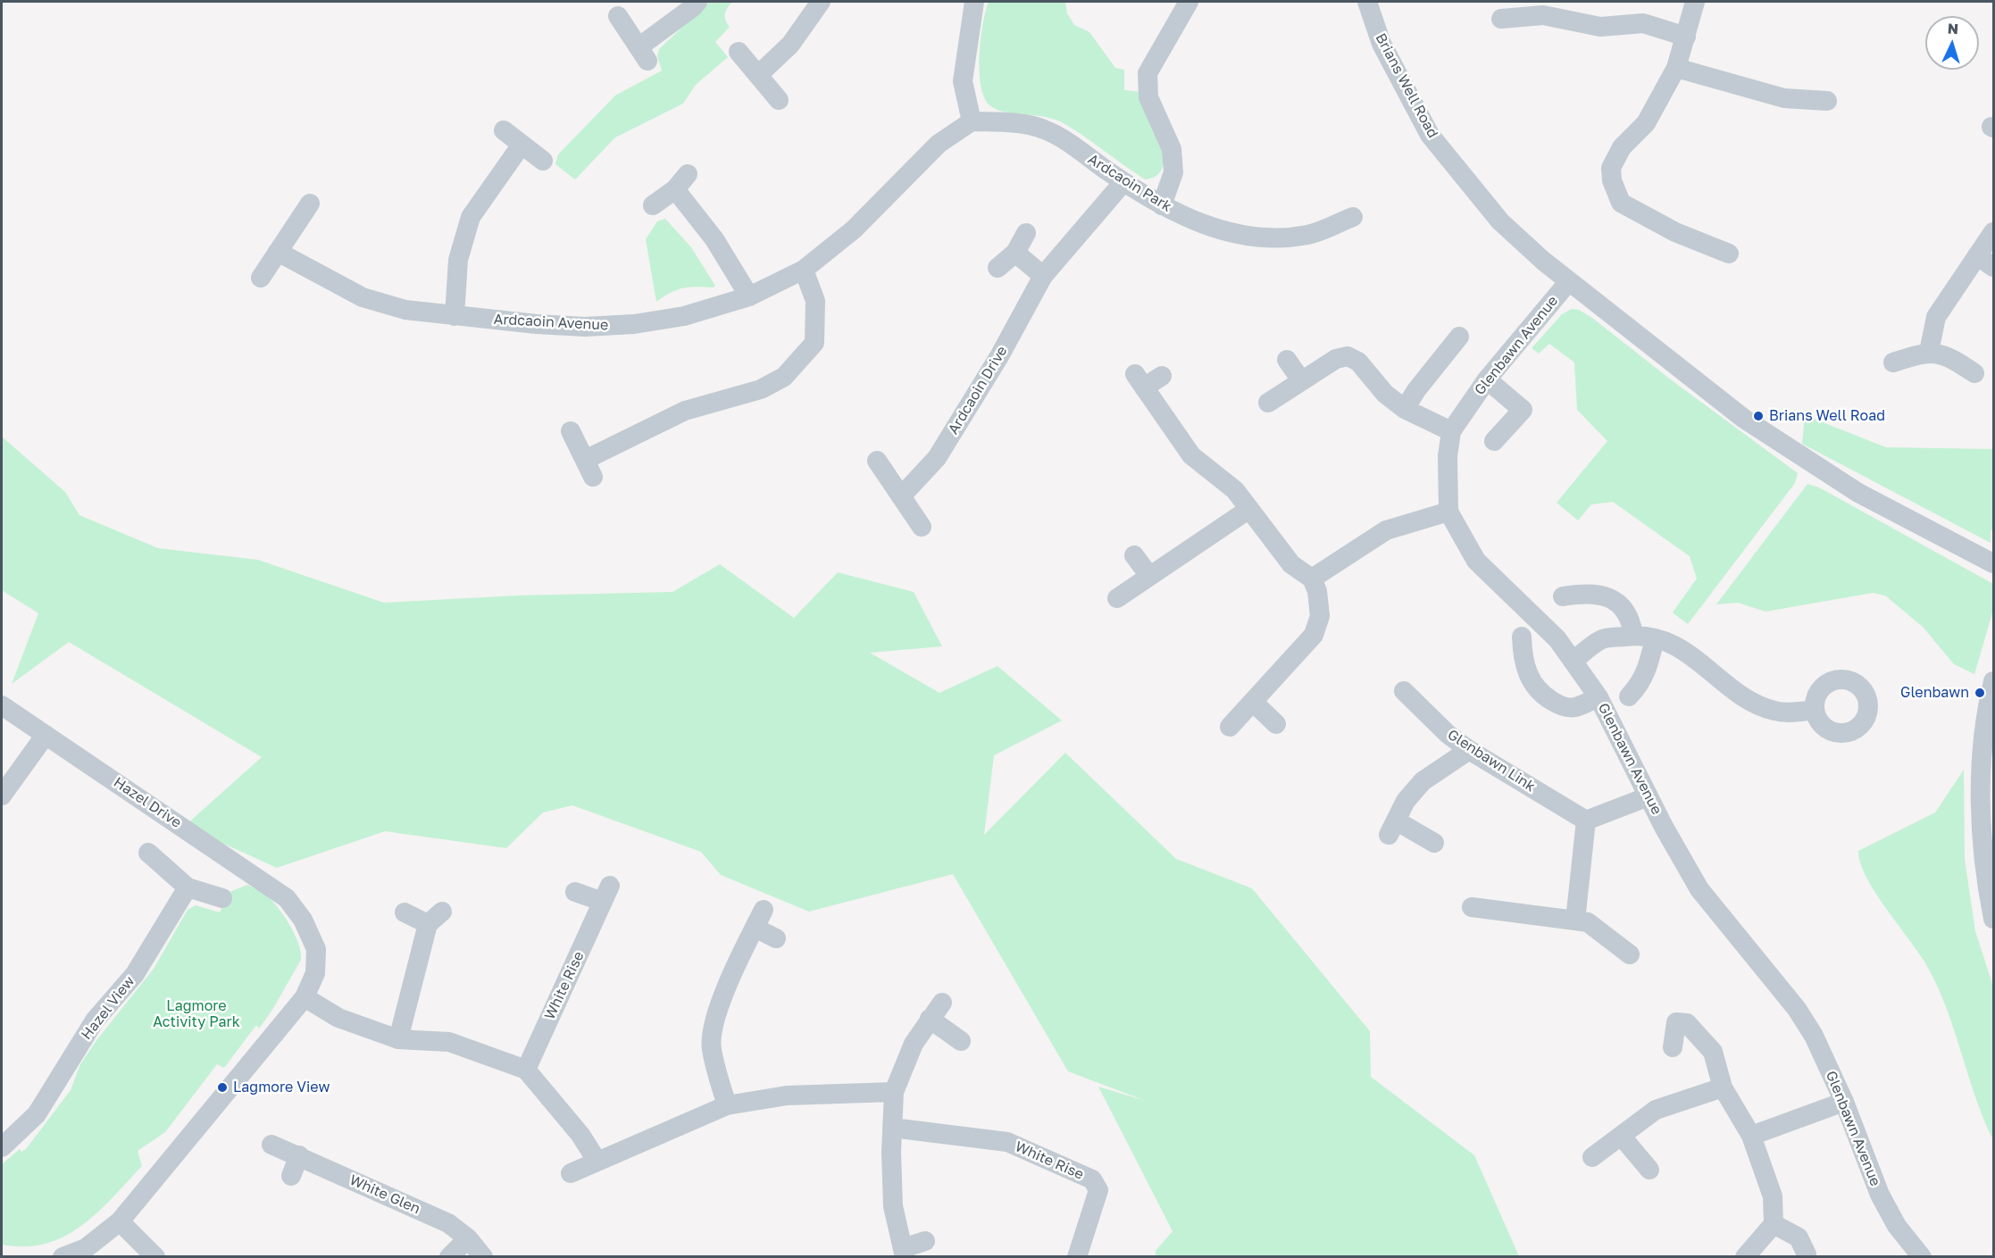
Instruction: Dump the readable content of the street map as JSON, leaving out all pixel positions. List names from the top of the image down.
{
  "streets": {
    "street": [
      "Brians Well Road",
      "Ardcaoin Park",
      "Ardcaoin Avenue",
      "Glenbawn Avenue",
      "Ardcaoin Drive",
      "Glenbawn Link",
      "Hazel Drive",
      "White Rise",
      "Hazel View",
      "White Glen"
    ]
  },
  "crossings": [
    ["Brians Well Road", "Glenbawn Avenue"],
    ["Ardcaoin Park", "Ardcaoin Avenue"],
    ["Ardcaoin Park", "Ardcaoin Drive"]
  ],
  "parks": ["Lagmore Activity Park"],
  "places": ["Brians Well Road", "Glenbawn", "Lagmore View"],
  "north": "top"
}
